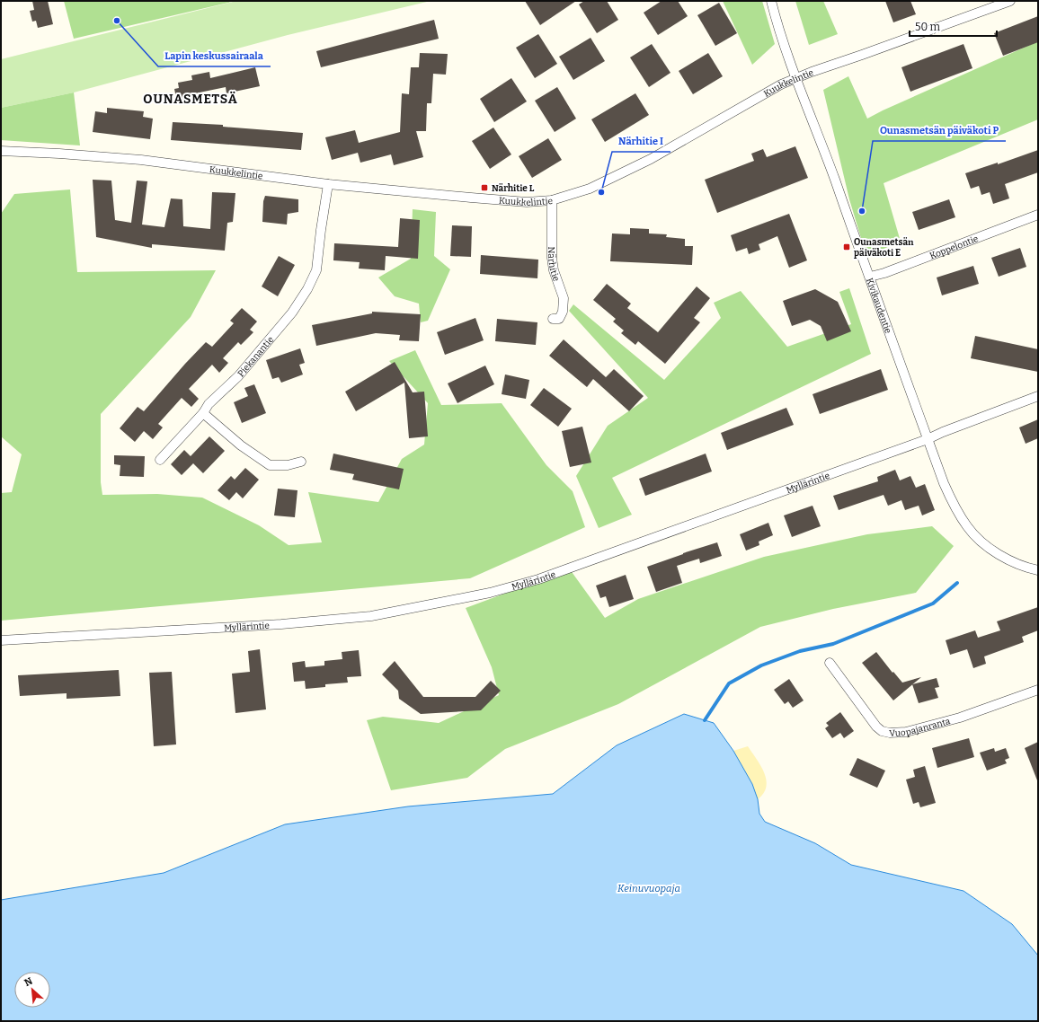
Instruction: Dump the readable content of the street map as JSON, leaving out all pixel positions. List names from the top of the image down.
{
  "streets": {
    "street": [
      "Kuukkelintie",
      "Koppelontie",
      "Närhitie",
      "Kivikaudentie",
      "Piekanantie",
      "Myllärintie",
      "Vuopajanranta"
    ]
  },
  "crossings": [
    ["Kuukkelintie", "Närhitie"],
    ["Kuukkelintie", "Kivikaudentie"],
    ["Kuukkelintie", "Piekanantie"],
    ["Koppelontie", "Kivikaudentie"],
    ["Kivikaudentie", "Myllärintie"]
  ],
  "districts": ["OUNASMETSÄ"],
  "water": ["Keinuvuopaja"],
  "places": {
    "other": ["Lapin keskussairaala", "Närhitie I", "Ounasmetsän päiväkoti P"],
    "transit": ["Närhitie L", "Ounasmetsän päiväkoti E"]
  },
  "scale_bar": "50 m",
  "north": "top left"
}
